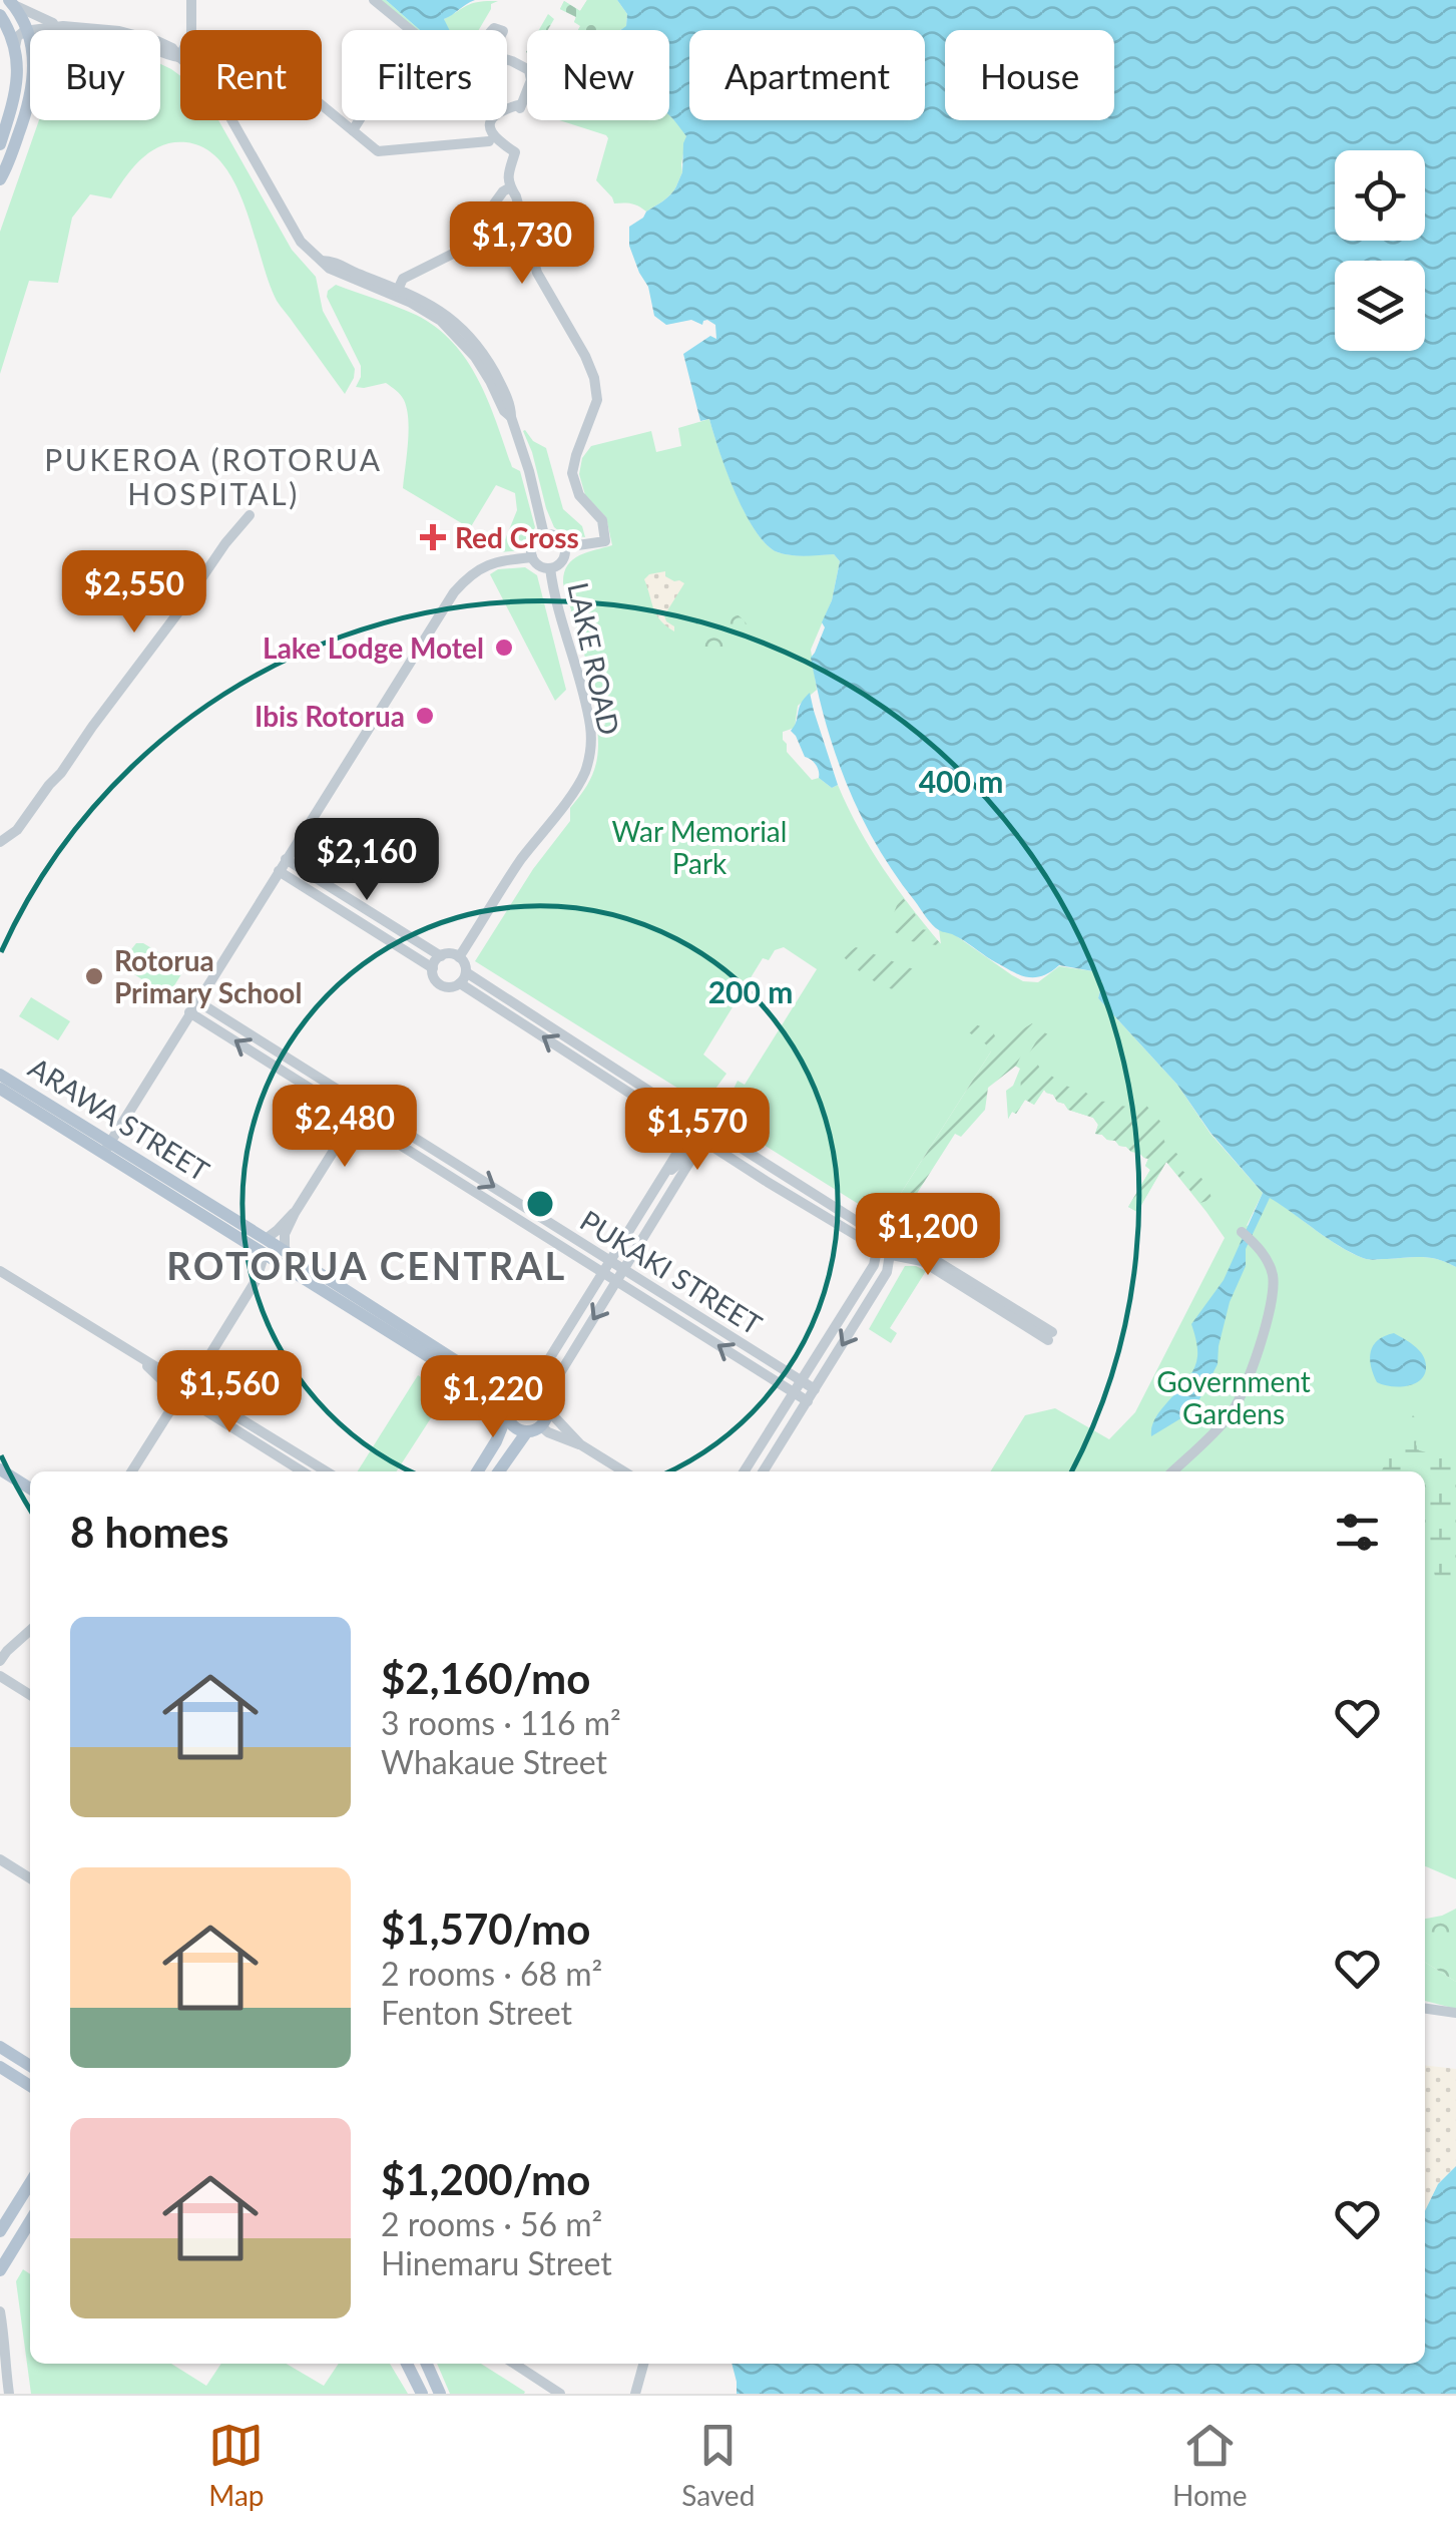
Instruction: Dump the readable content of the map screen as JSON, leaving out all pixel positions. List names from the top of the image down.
{
  "streets": {
    "main road": ["ARAWA STREET"],
    "street": ["LAKE ROAD", "PUKAKI STREET"]
  },
  "districts": ["PUKEROA (ROTORUA HOSPITAL)", "ROTORUA CENTRAL"],
  "parks": ["War Memorial Park", "Government Gardens"],
  "places": {
    "health": ["Red Cross"],
    "other": ["Lake Lodge Motel", "Ibis Rotorua", "Rotorua Primary School"]
  },
  "page": {
    "chip": [
      "Buy",
      "Rent",
      "Filters",
      "New",
      "Apartment",
      "House"
    ],
    "price": [
      "$1,730",
      "$2,550",
      "$2,160",
      "$2,480",
      "$1,570",
      "$1,200",
      "$1,560",
      "$1,220"
    ],
    "heading": "8 homes",
    "list": [
      {
        "name": "$2,160/mo",
        "note": "3 rooms · 116 m² · Whakaue Street"
      },
      {
        "name": "$1,570/mo",
        "note": "2 rooms · 68 m² · Fenton Street"
      },
      {
        "name": "$1,200/mo",
        "note": "2 rooms · 56 m² · Hinemaru Street"
      }
    ],
    "tabs": ["Map", "Saved", "Home"]
  },
  "rings": ["400 m", "200 m"]
}
